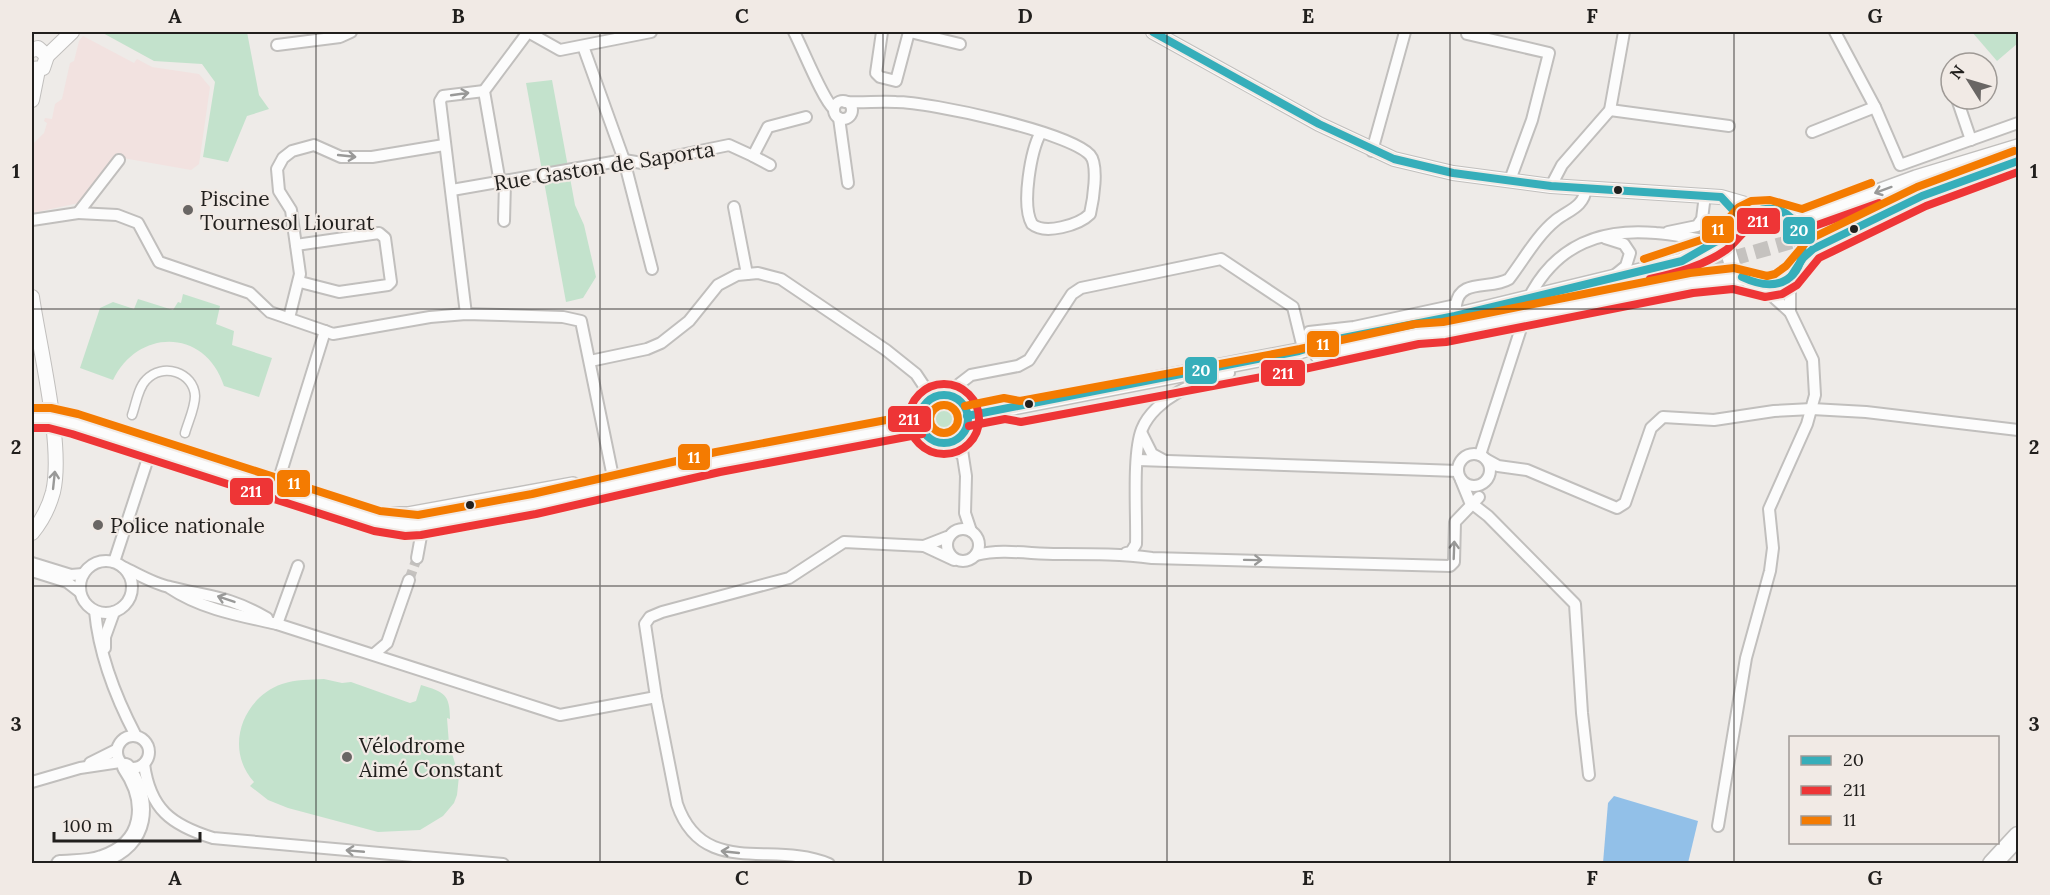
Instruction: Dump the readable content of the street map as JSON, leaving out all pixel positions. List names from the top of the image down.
{
  "streets": {
    "street": ["Rue Gaston de Saporta"]
  },
  "places": ["Piscine Tournesol Liourat", "Police nationale", "Vélodrome Aimé Constant"],
  "lines": ["transit line 20", "transit line 11", "transit line 211"],
  "legend": ["20", "211", "11"],
  "scale_bar": "100 m",
  "north": "top left",
  "grid": {
    "columns": [
      "A",
      "B",
      "C",
      "D",
      "E",
      "F",
      "G"
    ],
    "rows": ["1", "2", "3"]
  }
}
